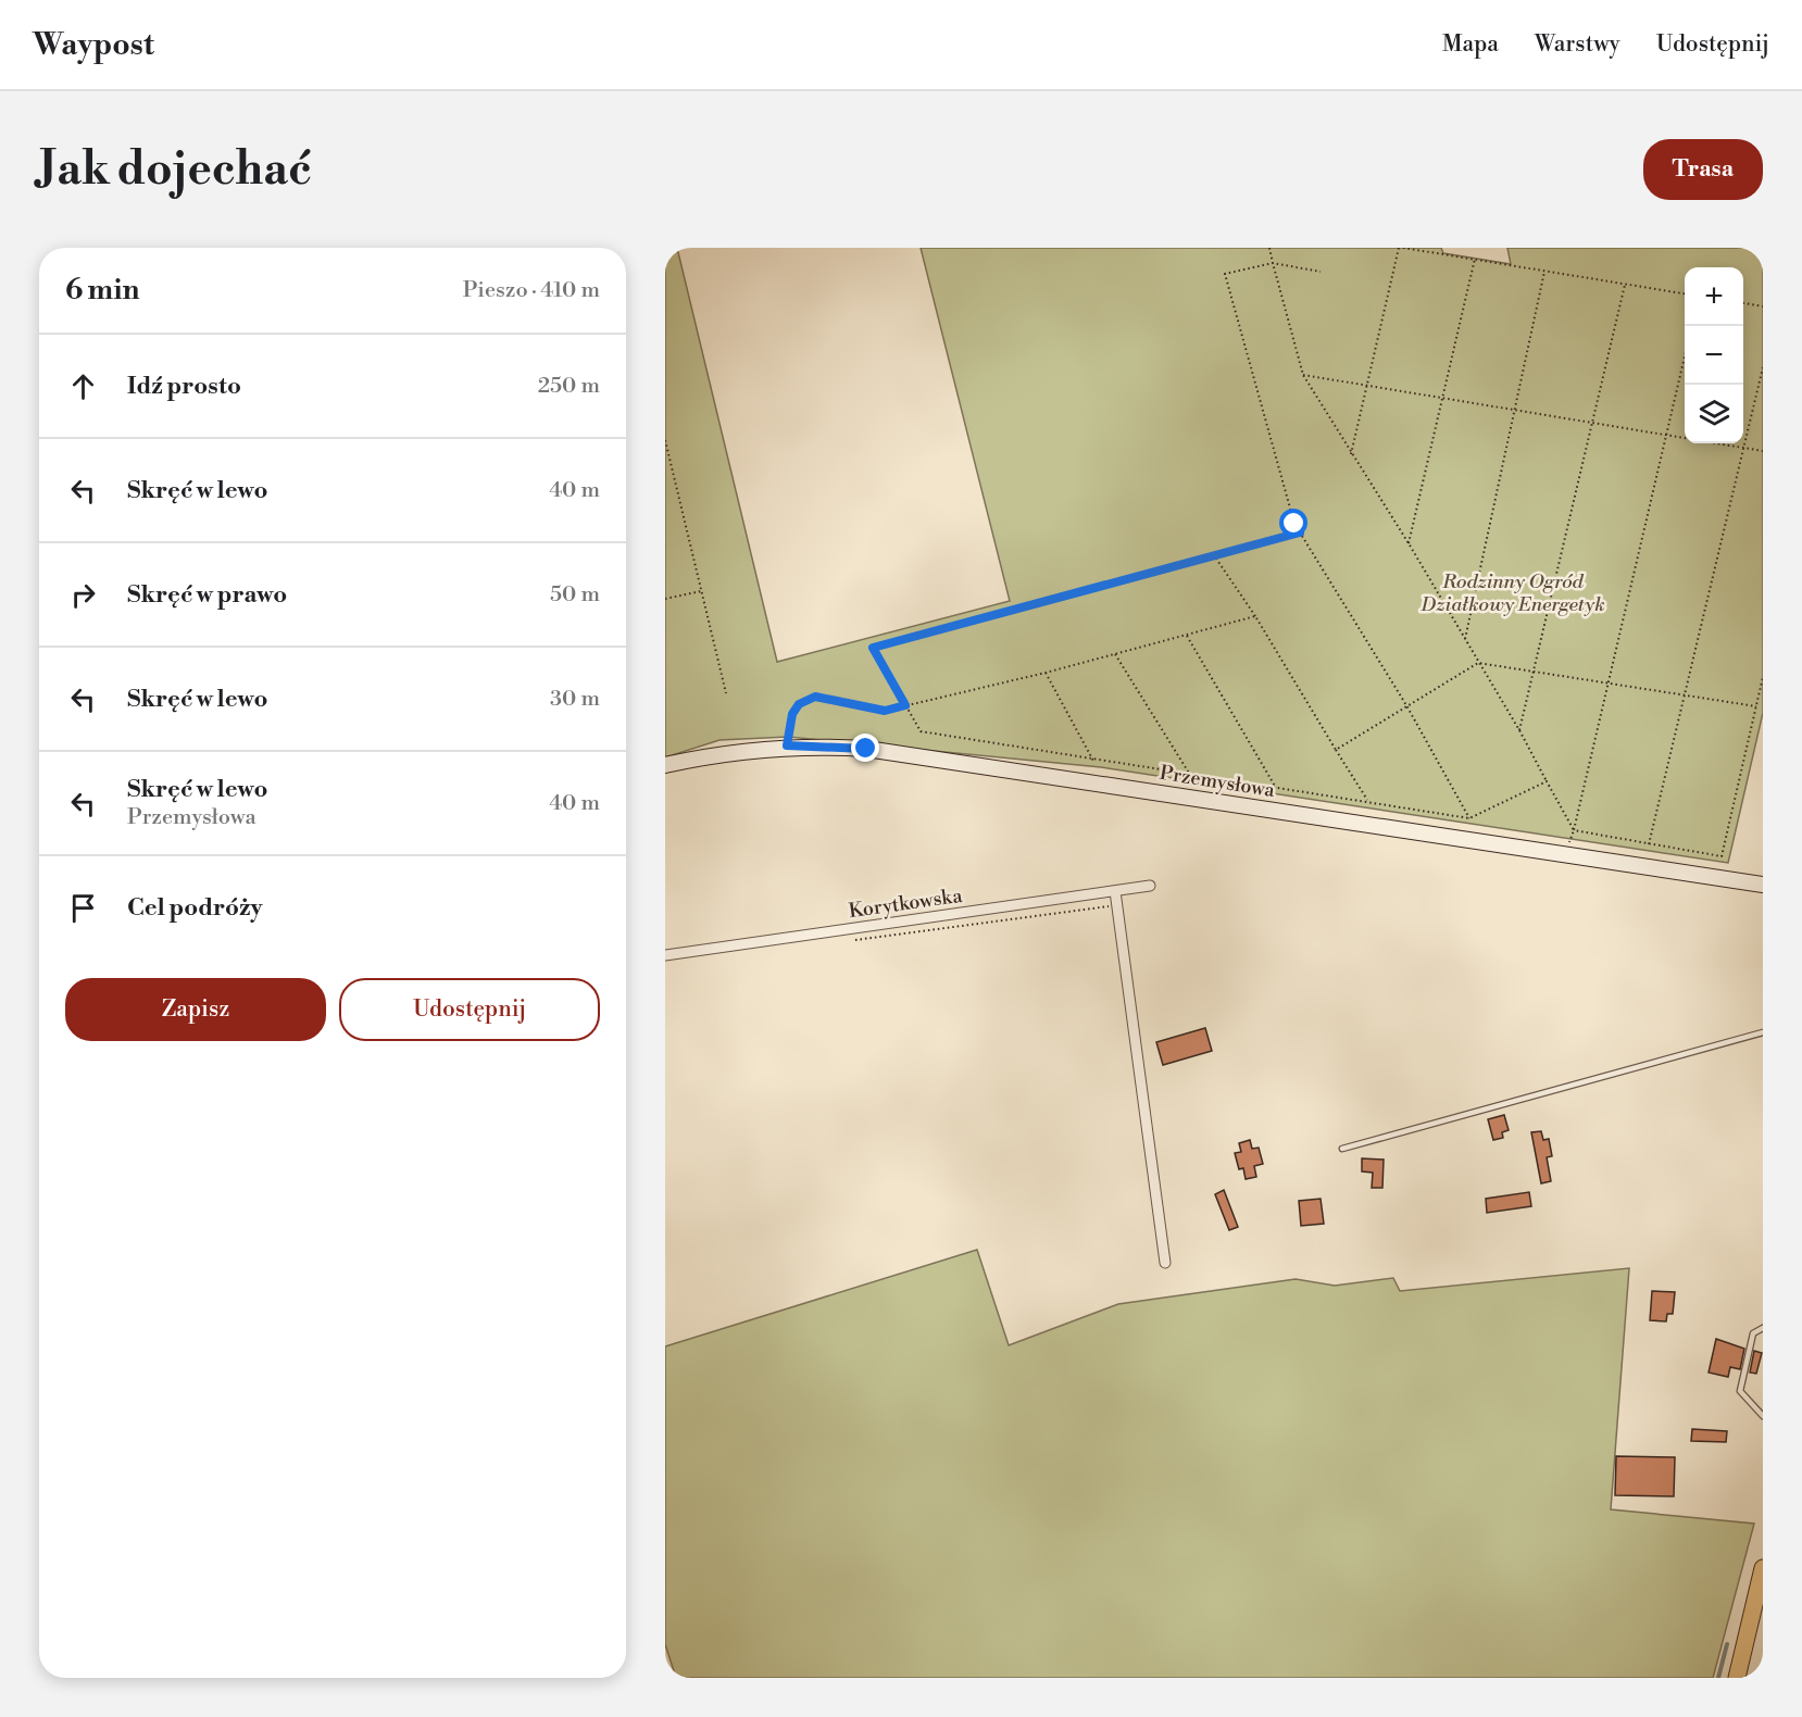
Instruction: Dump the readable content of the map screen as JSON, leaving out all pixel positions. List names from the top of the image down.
{
  "streets": {
    "main road": ["Przemysłowa"],
    "street": ["Korytkowska"]
  },
  "parks": ["Rodzinny Ogród Działkowy Energetyk"],
  "page": {
    "header": "Waypost",
    "nav": ["Mapa", "Warstwy", "Udostępnij"],
    "buttons": [
      "Trasa",
      ["Zapisz", "Udostępnij"]
    ],
    "title": "Jak dojechać",
    "heading": ["6 min", "Pieszo · 410 m"],
    "map_buttons": ["+", "−"],
    "list": [
      ["Idź prosto", "250 m"],
      ["Skręć w lewo", "40 m"],
      ["Skręć w prawo", "50 m"],
      ["Skręć w lewo", "30 m"],
      ["Skręć w lewo", "Przemysłowa", "40 m"],
      "Cel podróży"
    ]
  }
}
